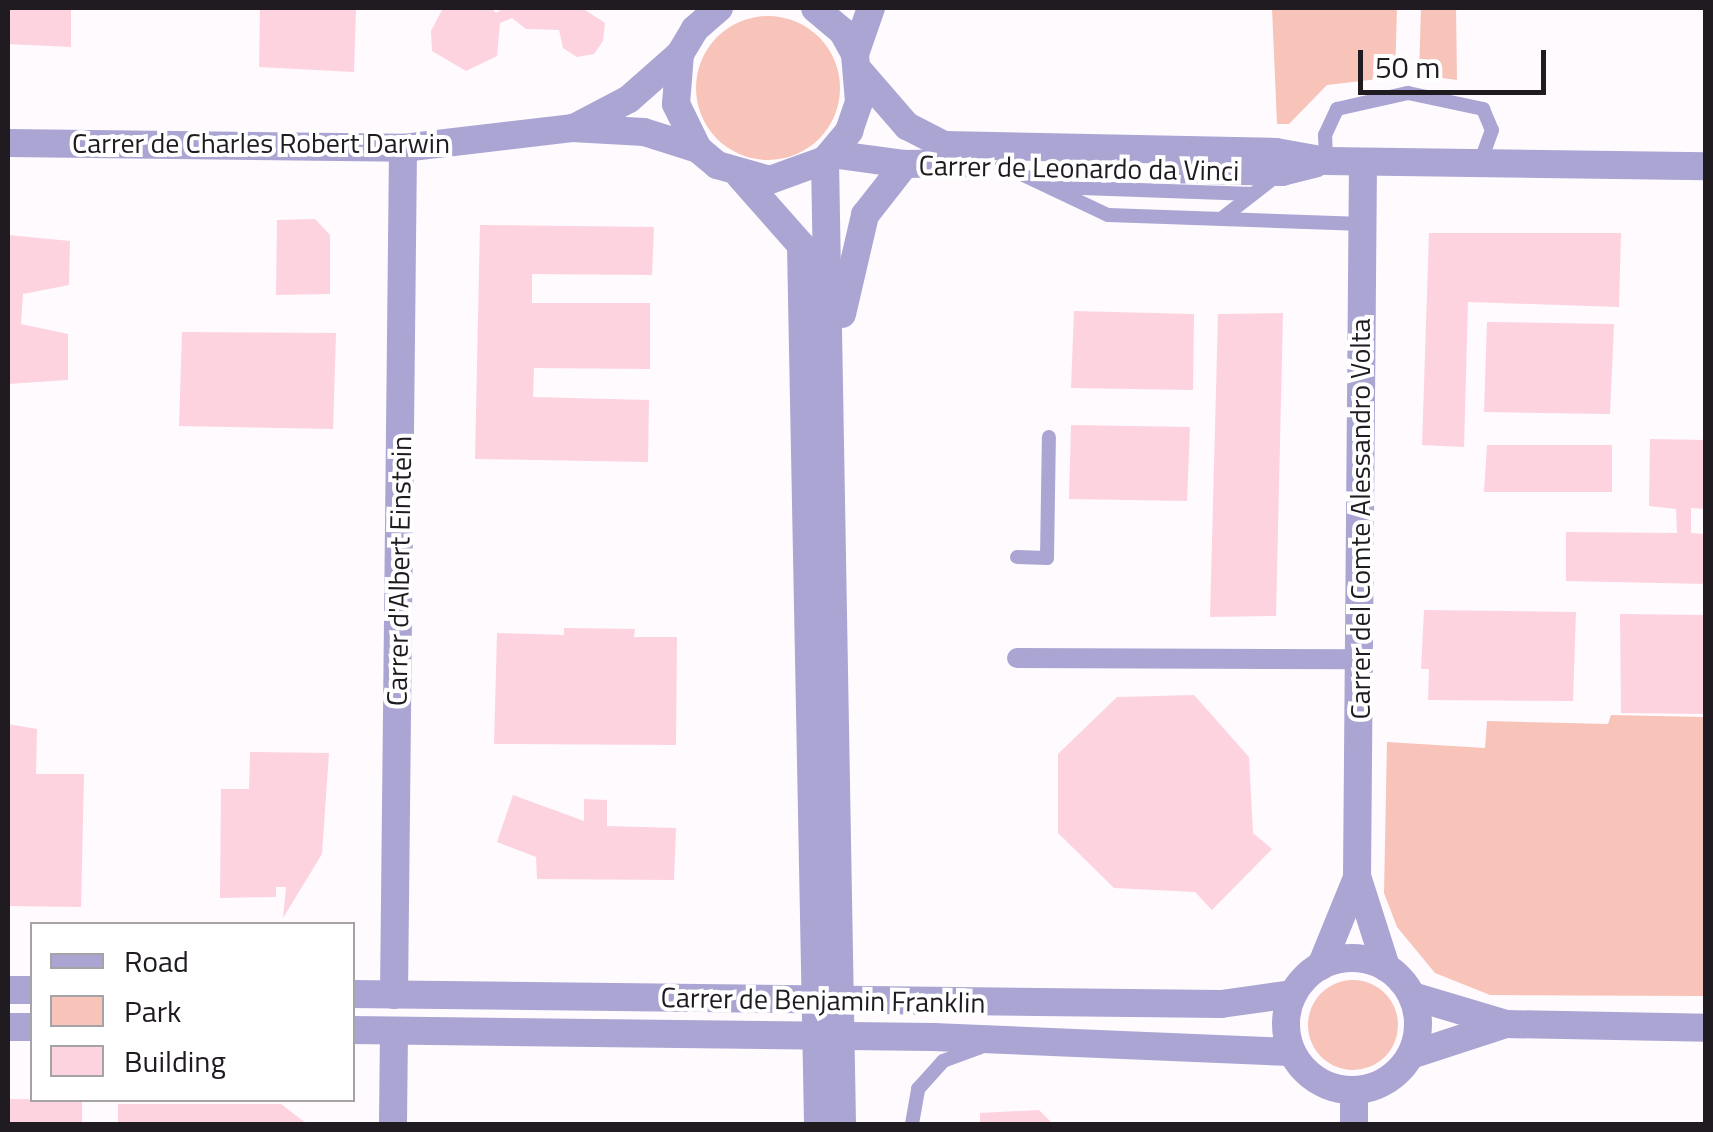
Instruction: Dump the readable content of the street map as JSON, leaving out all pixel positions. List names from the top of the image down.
{
  "streets": {
    "street": [
      "Carrer de Charles Robert Darwin",
      "Carrer de Leonardo da Vinci",
      "Carrer del Comte Alessandro Volta",
      "Carrer d'Albert Einstein",
      "Carrer de Benjamin Franklin"
    ]
  },
  "crossings": [
    ["Carrer de Charles Robert Darwin", "Carrer d'Albert Einstein"],
    ["Carrer de Leonardo da Vinci", "Carrer del Comte Alessandro Volta"],
    ["Carrer del Comte Alessandro Volta", "Carrer de Benjamin Franklin"],
    ["Carrer d'Albert Einstein", "Carrer de Benjamin Franklin"]
  ],
  "legend": ["Road", "Park", "Building"],
  "scale_bar": "50 m"
}
